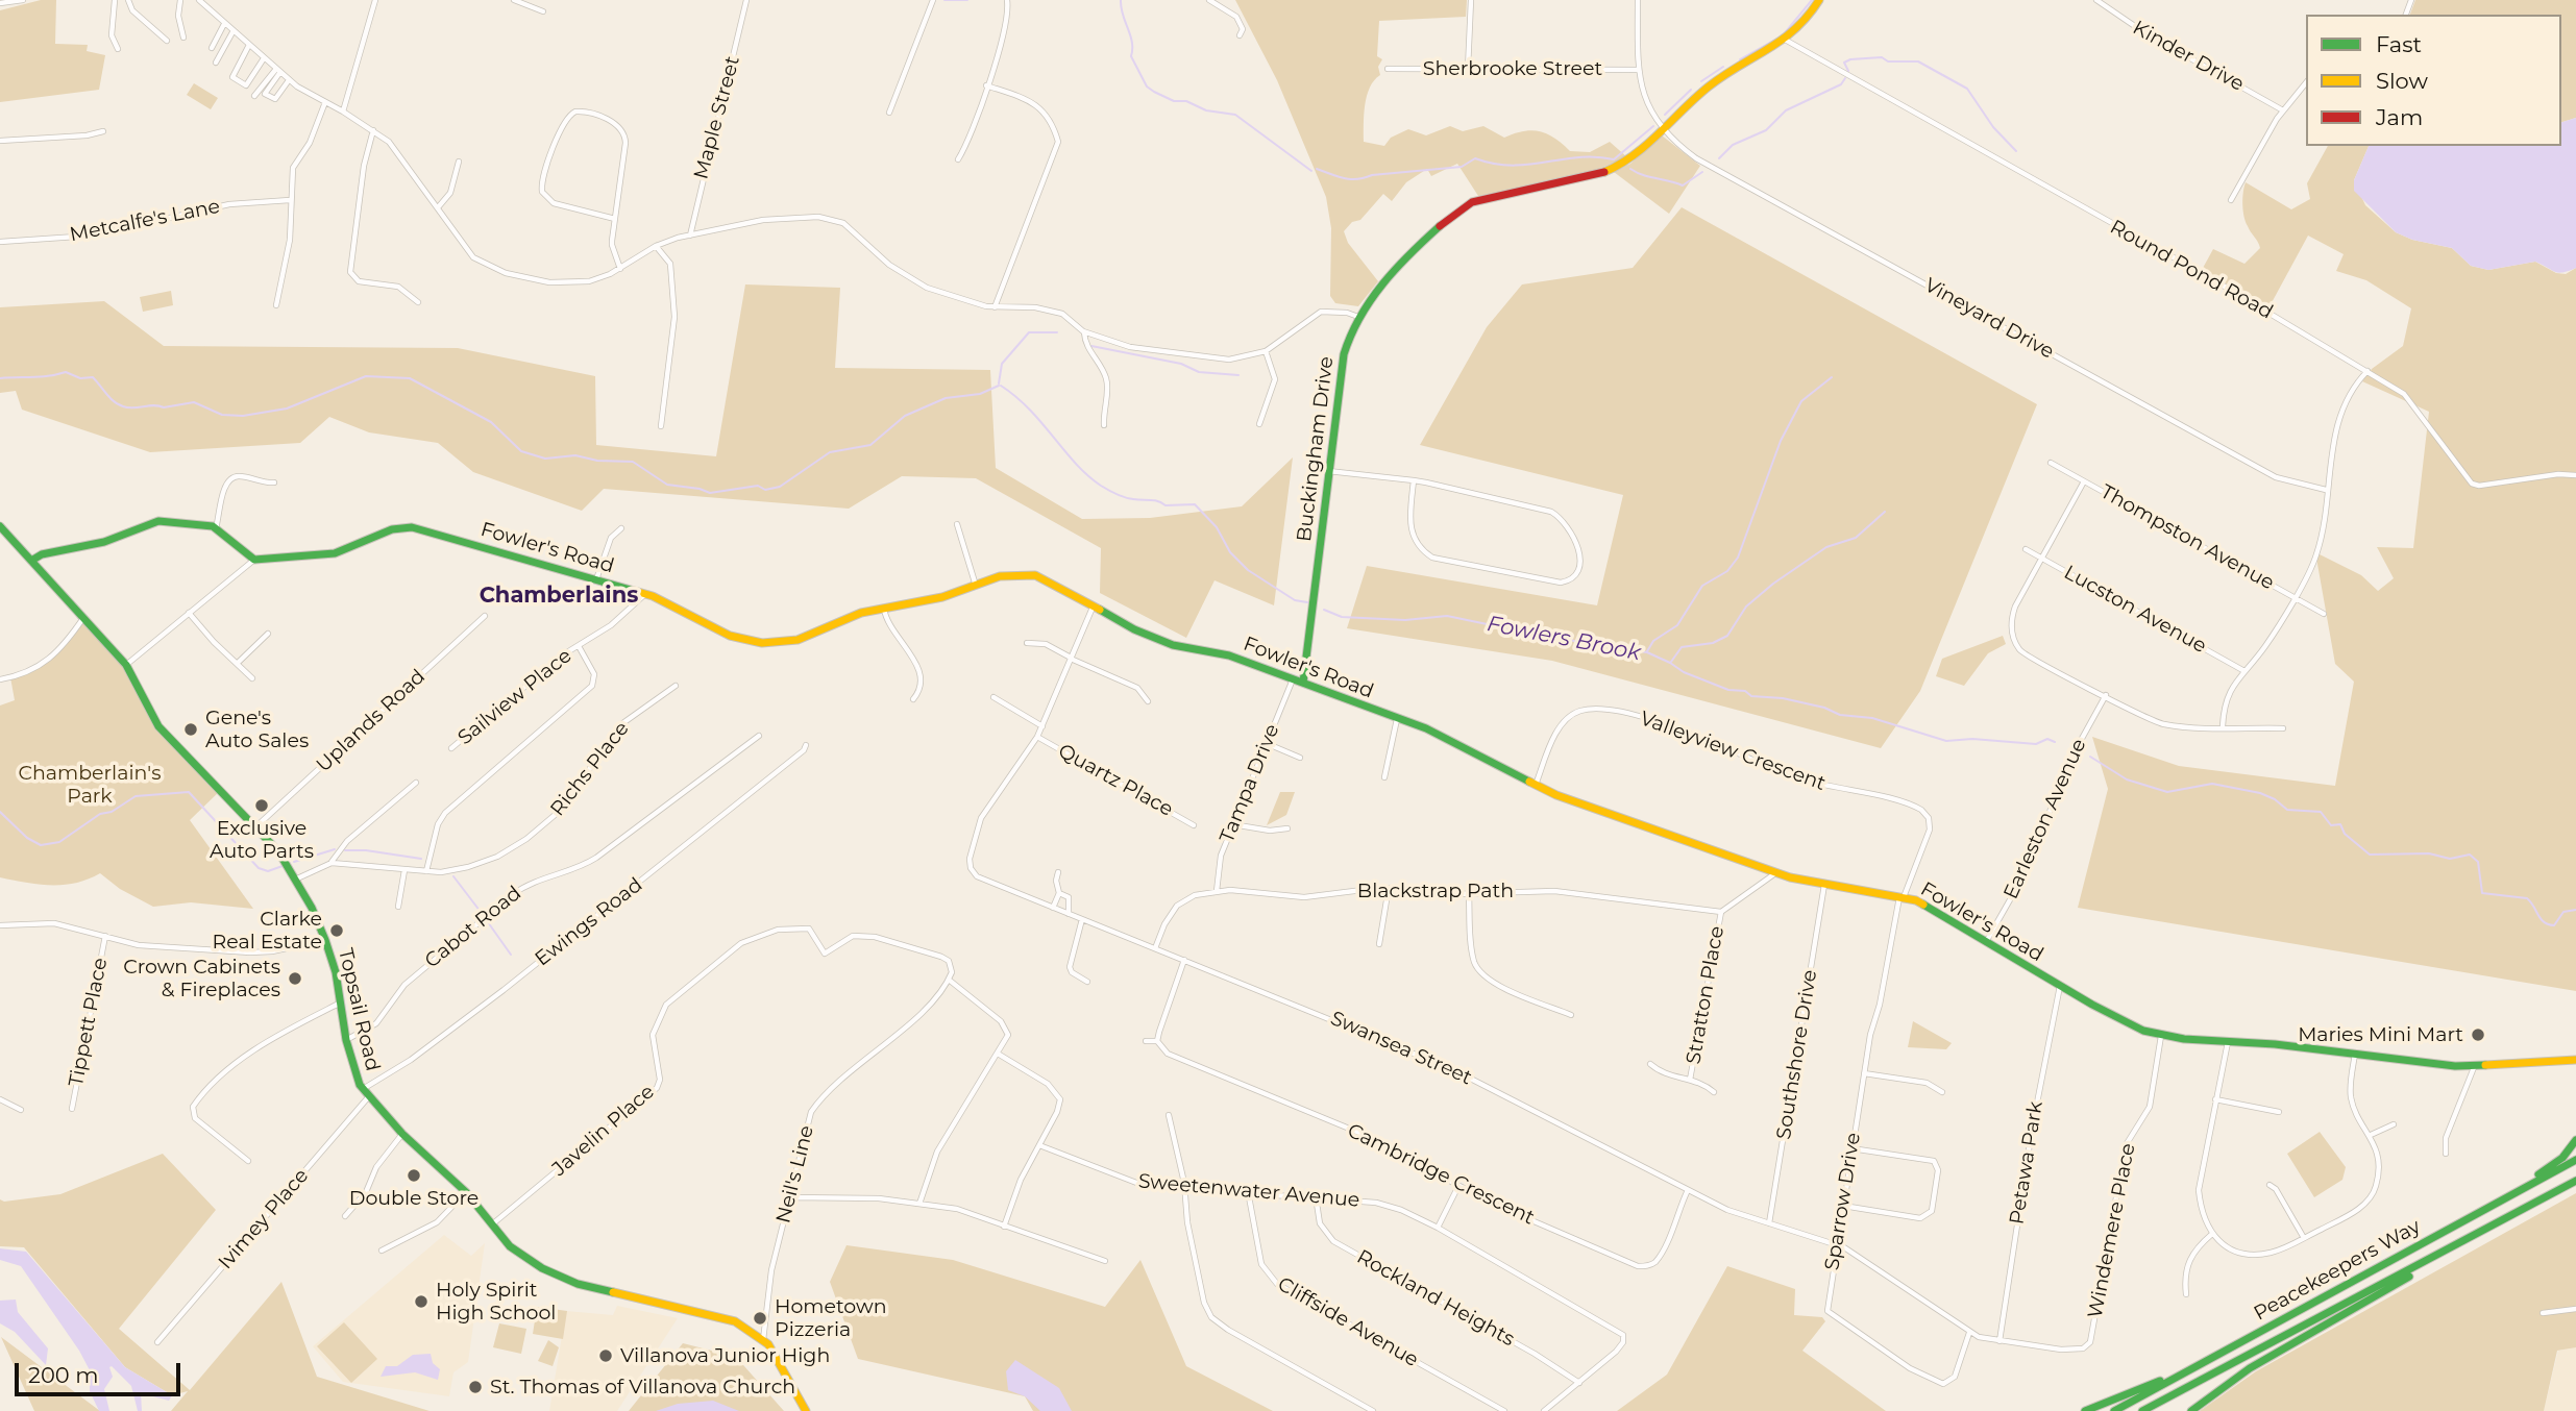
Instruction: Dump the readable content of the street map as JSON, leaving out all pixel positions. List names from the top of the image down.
{
  "streets": {
    "main road": [
      "Buckingham Drive",
      "Fowler's Road",
      "Topsail Road",
      "Peacekeepers Way"
    ],
    "street": [
      "Kinder Drive",
      "Sherbrooke Street",
      "Maple Street",
      "Metcalfe's Lane",
      "Round Pond Road",
      "Vineyard Drive",
      "Thompston Avenue",
      "Lucston Avenue",
      "Sailview Place",
      "Uplands Road",
      "Valleyview Crescent",
      "Richs Place",
      "Quartz Place",
      "Tampa Drive",
      "Earleston Avenue",
      "Blackstrap Path",
      "Ewings Road",
      "Cabot Road",
      "Stratton Place",
      "Tippett Place",
      "Swansea Street",
      "Southshore Drive",
      "Javelin Place",
      "Petawa Park",
      "Neil's Line",
      "Cambridge Crescent",
      "Sweetenwater Avenue",
      "Sparrow Drive",
      "Ivimey Place",
      "Windemere Place",
      "Rockland Heights",
      "Cliffside Avenue"
    ]
  },
  "crossings": [
    ["Sherbrooke Street", "Vineyard Drive"],
    ["Round Pond Road", "Buckingham Drive"],
    ["Vineyard Drive", "Buckingham Drive"],
    ["Buckingham Drive", "Fowler's Road"],
    ["Fowler's Road", "Sailview Place"],
    ["Fowler's Road", "Valleyview Crescent"],
    ["Fowler's Road", "Tampa Drive"],
    ["Fowler's Road", "Earleston Avenue"],
    ["Fowler's Road", "Swansea Street"],
    ["Fowler's Road", "Southshore Drive"],
    ["Fowler's Road", "Petawa Park"],
    ["Fowler's Road", "Sparrow Drive"],
    ["Fowler's Road", "Windemere Place"],
    ["Uplands Road", "Topsail Road"],
    ["Valleyview Crescent", "Sparrow Drive"],
    ["Quartz Place", "Swansea Street"],
    ["Tampa Drive", "Blackstrap Path"],
    ["Blackstrap Path", "Stratton Place"],
    ["Blackstrap Path", "Swansea Street"],
    ["Ewings Road", "Topsail Road"],
    ["Cabot Road", "Topsail Road"],
    ["Topsail Road", "Javelin Place"],
    ["Topsail Road", "Neil's Line"],
    ["Topsail Road", "Ivimey Place"],
    ["Swansea Street", "Southshore Drive"],
    ["Swansea Street", "Petawa Park"],
    ["Swansea Street", "Cambridge Crescent"],
    ["Swansea Street", "Sparrow Drive"],
    ["Swansea Street", "Windemere Place"],
    ["Javelin Place", "Neil's Line"],
    ["Sweetenwater Avenue", "Rockland Heights"],
    ["Sweetenwater Avenue", "Cliffside Avenue"]
  ],
  "districts": ["Chamberlains"],
  "water": ["Fowlers Brook"],
  "parks": ["Chamberlain's Park"],
  "places": [
    "Gene's Auto Sales",
    "Exclusive Auto Parts",
    "Clarke Real Estate",
    "Crown Cabinets & Fireplaces",
    "Maries Mini Mart",
    "Double Store",
    "Holy Spirit High School",
    "Hometown Pizzeria",
    "Villanova Junior High",
    "St. Thomas of Villanova Church"
  ],
  "legend": ["Fast", "Slow", "Jam"],
  "scale_bar": "200 m"
}
